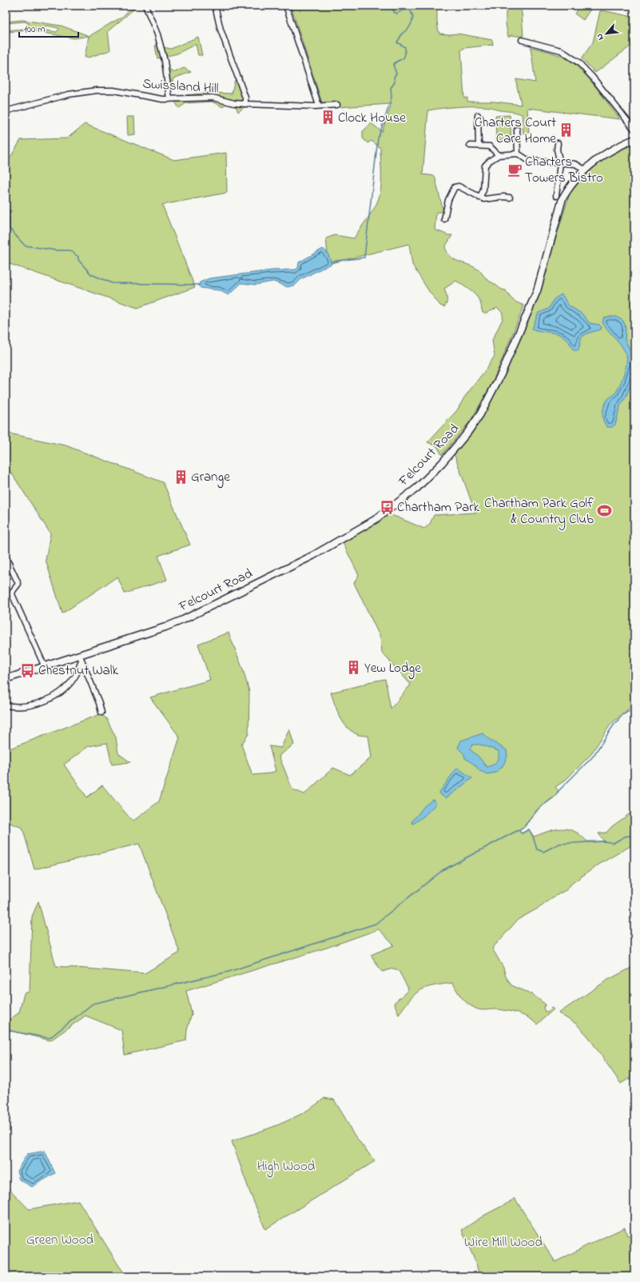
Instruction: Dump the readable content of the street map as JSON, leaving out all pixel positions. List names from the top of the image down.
{
  "streets": {
    "street": ["Swissland Hill", "Felcourt Road"]
  },
  "parks": ["High Wood", "Green Wood", "Wire Mill Wood"],
  "places": {
    "building": [
      "Clock House",
      "Charters Court Care Home",
      "Grange",
      "Yew Lodge"
    ],
    "cafe": ["Charters Towers Bistro"],
    "bus stop": ["Chartham Park", "Chestnut Walk"],
    "sports": ["Chartham Park Golf & Country Club"]
  },
  "scale_bar": "100 m",
  "north": "bottom left"
}
